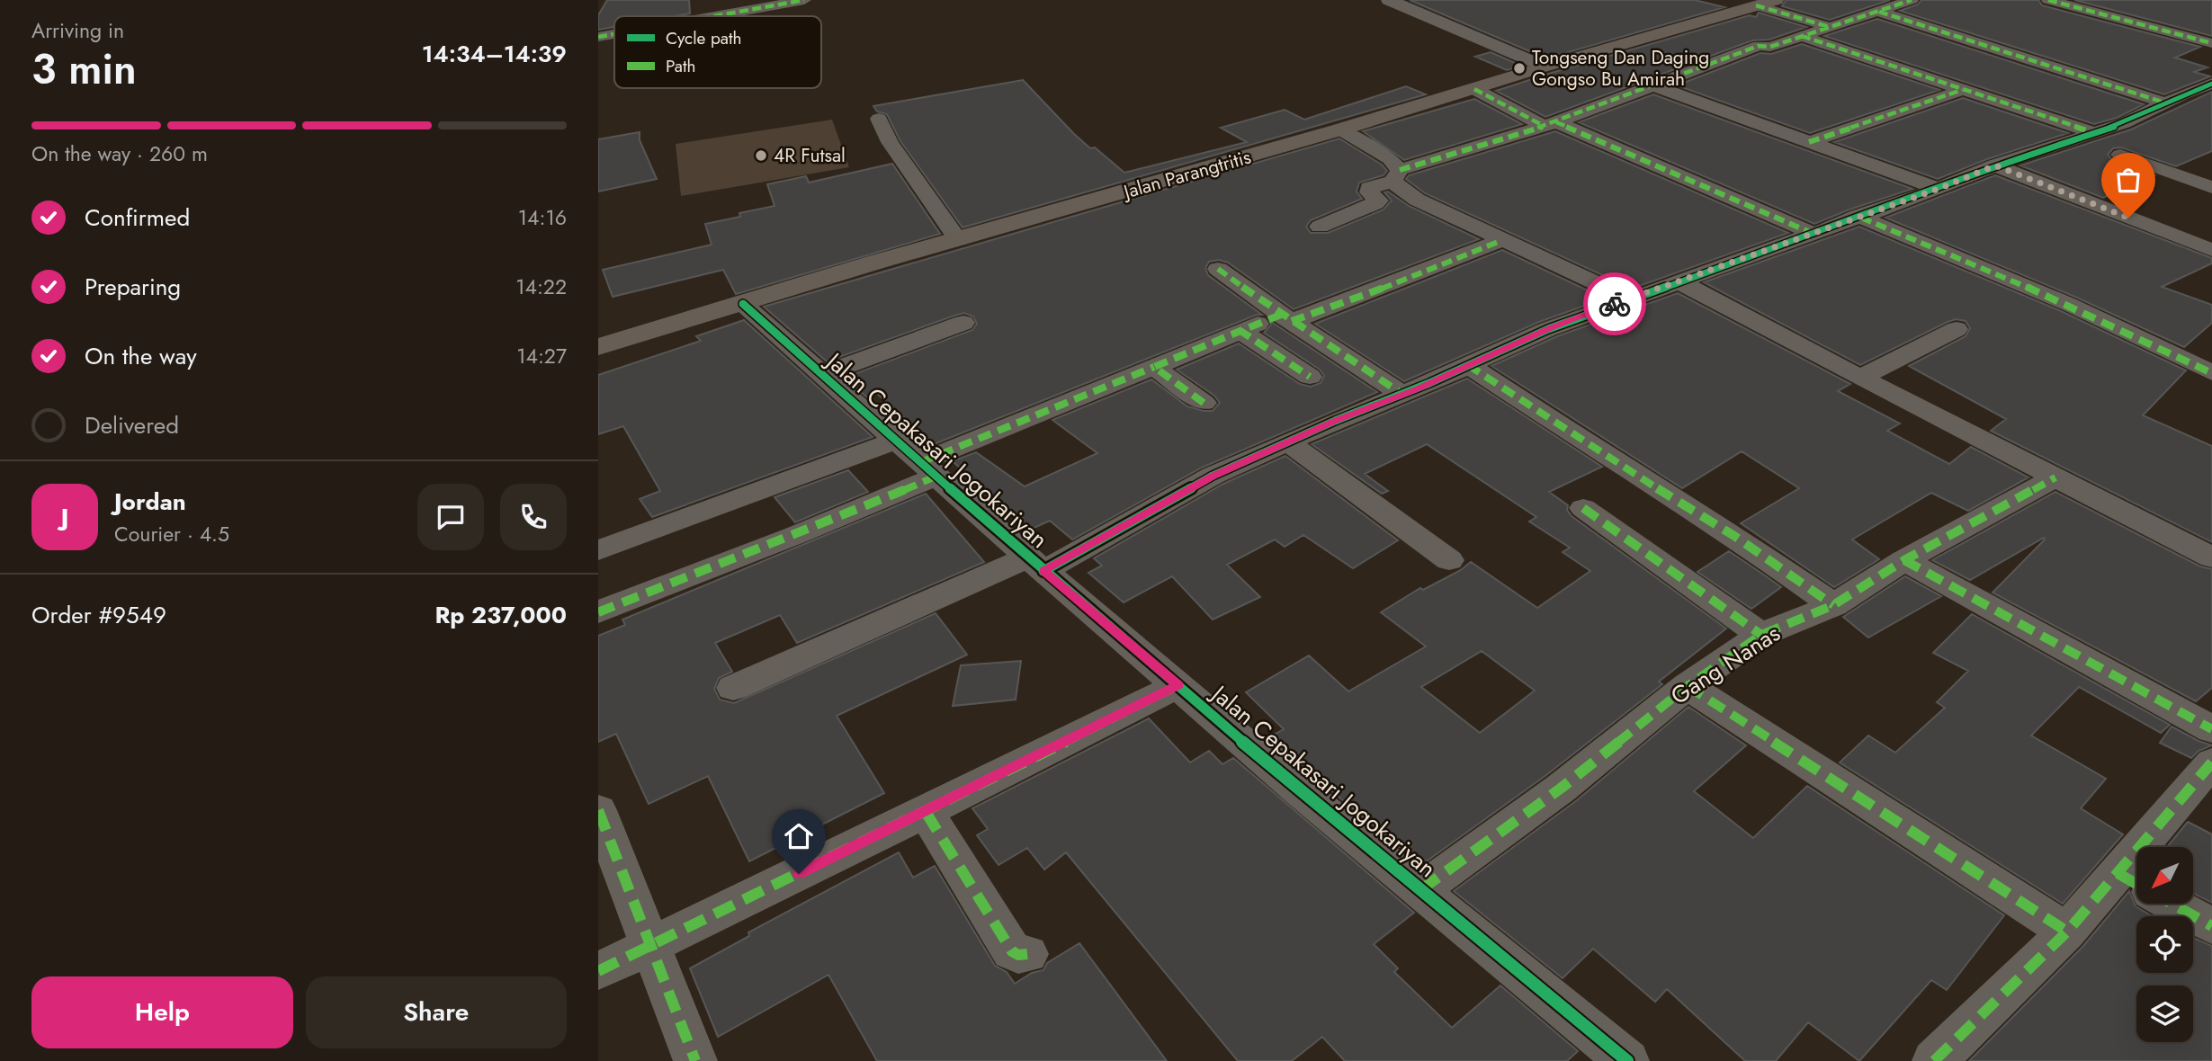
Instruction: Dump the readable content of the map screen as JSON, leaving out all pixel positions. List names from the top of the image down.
{
  "streets": {
    "main road": ["Jalan Parangtritis"],
    "street": ["Jalan Cepakasari Jogokariyan", "Gang Nanas"]
  },
  "crossings": [
    ["Jalan Parangtritis", "Jalan Cepakasari Jogokariyan"],
    ["Jalan Cepakasari Jogokariyan", "Gang Nanas"]
  ],
  "places": ["Tongseng Dan Daging Gongso Bu Amirah", "4R Futsal"],
  "legend": ["Cycle path", "Path"],
  "north": "bottom left",
  "page": {
    "heading": ["3 min", "Arriving in", "14:34–14:39"],
    "panel": [
      "Jordan",
      "Courier · 4.5",
      "Order #9549",
      "Rp 237,000"
    ],
    "bar": "On the way · 260 m",
    "list": [
      ["Confirmed", "14:16"],
      ["Preparing", "14:22"],
      ["On the way", "14:27"],
      "Delivered"
    ],
    "round": "J",
    "buttons": ["Help", "Share"]
  }
}
